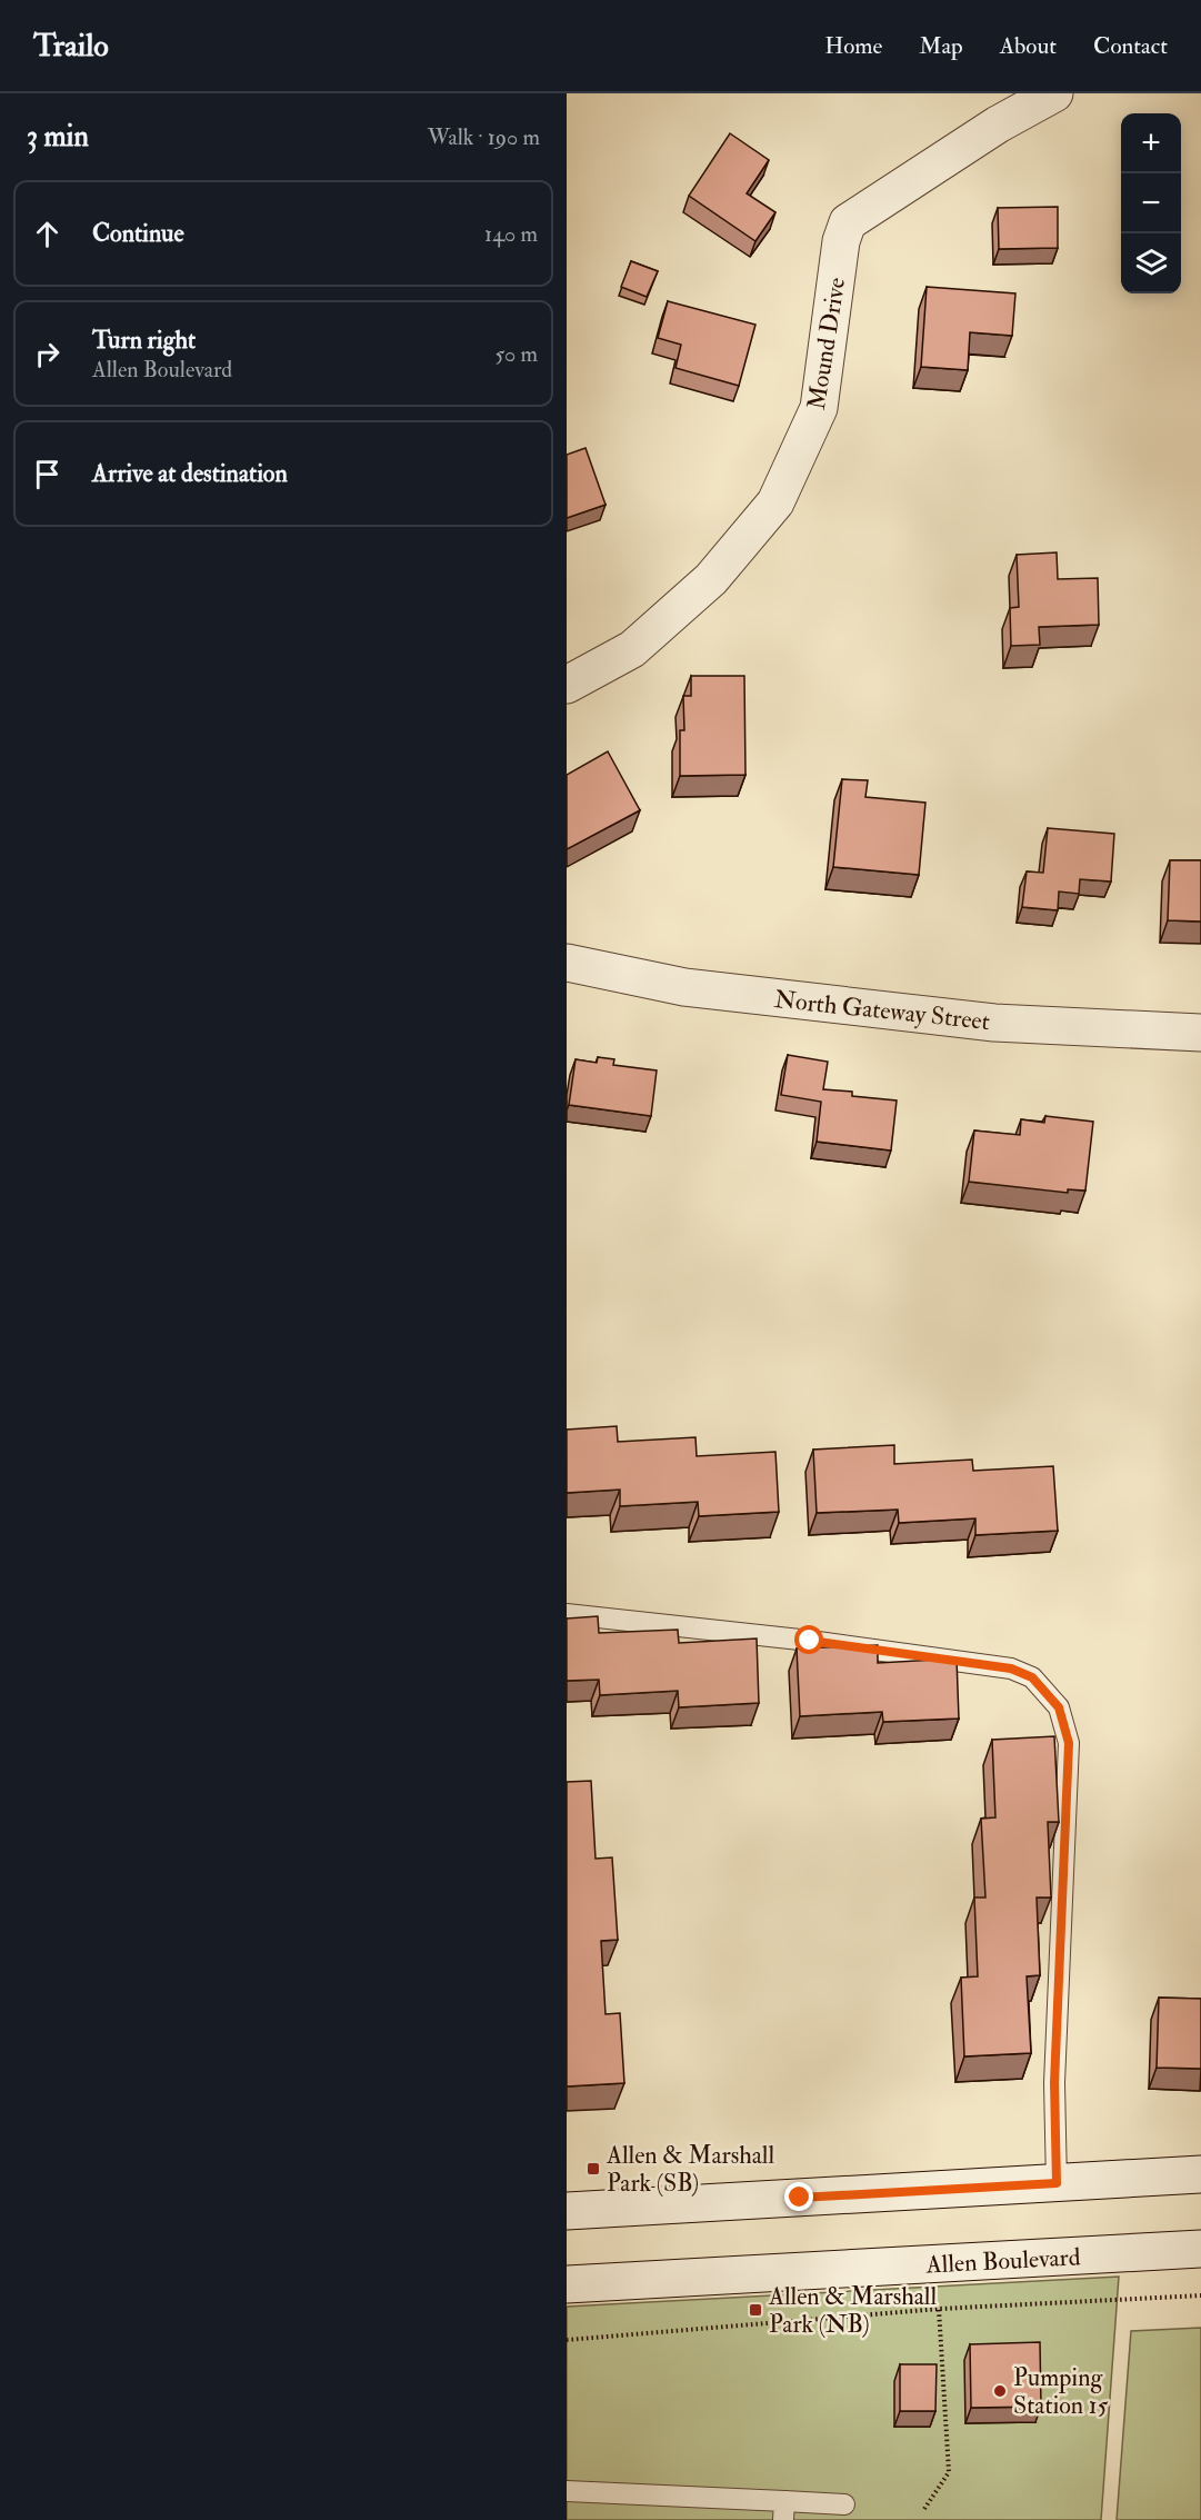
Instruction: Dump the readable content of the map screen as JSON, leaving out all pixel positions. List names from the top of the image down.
{
  "streets": {
    "street": ["Mound Drive", "North Gateway Street", "Allen Boulevard"]
  },
  "places": {
    "transit": ["Allen & Marshall Park (SB)", "Allen & Marshall Park (NB)"],
    "other": ["Pumping Station 15"]
  },
  "page": {
    "header": "Trailo",
    "nav": [
      "Home",
      "Map",
      "About",
      "Contact"
    ],
    "heading": ["3 min", "Walk · 190 m"],
    "map_buttons": ["+", "−"],
    "list": [
      ["Continue", "140 m"],
      ["Turn right", "Allen Boulevard", "50 m"],
      "Arrive at destination"
    ]
  }
}
